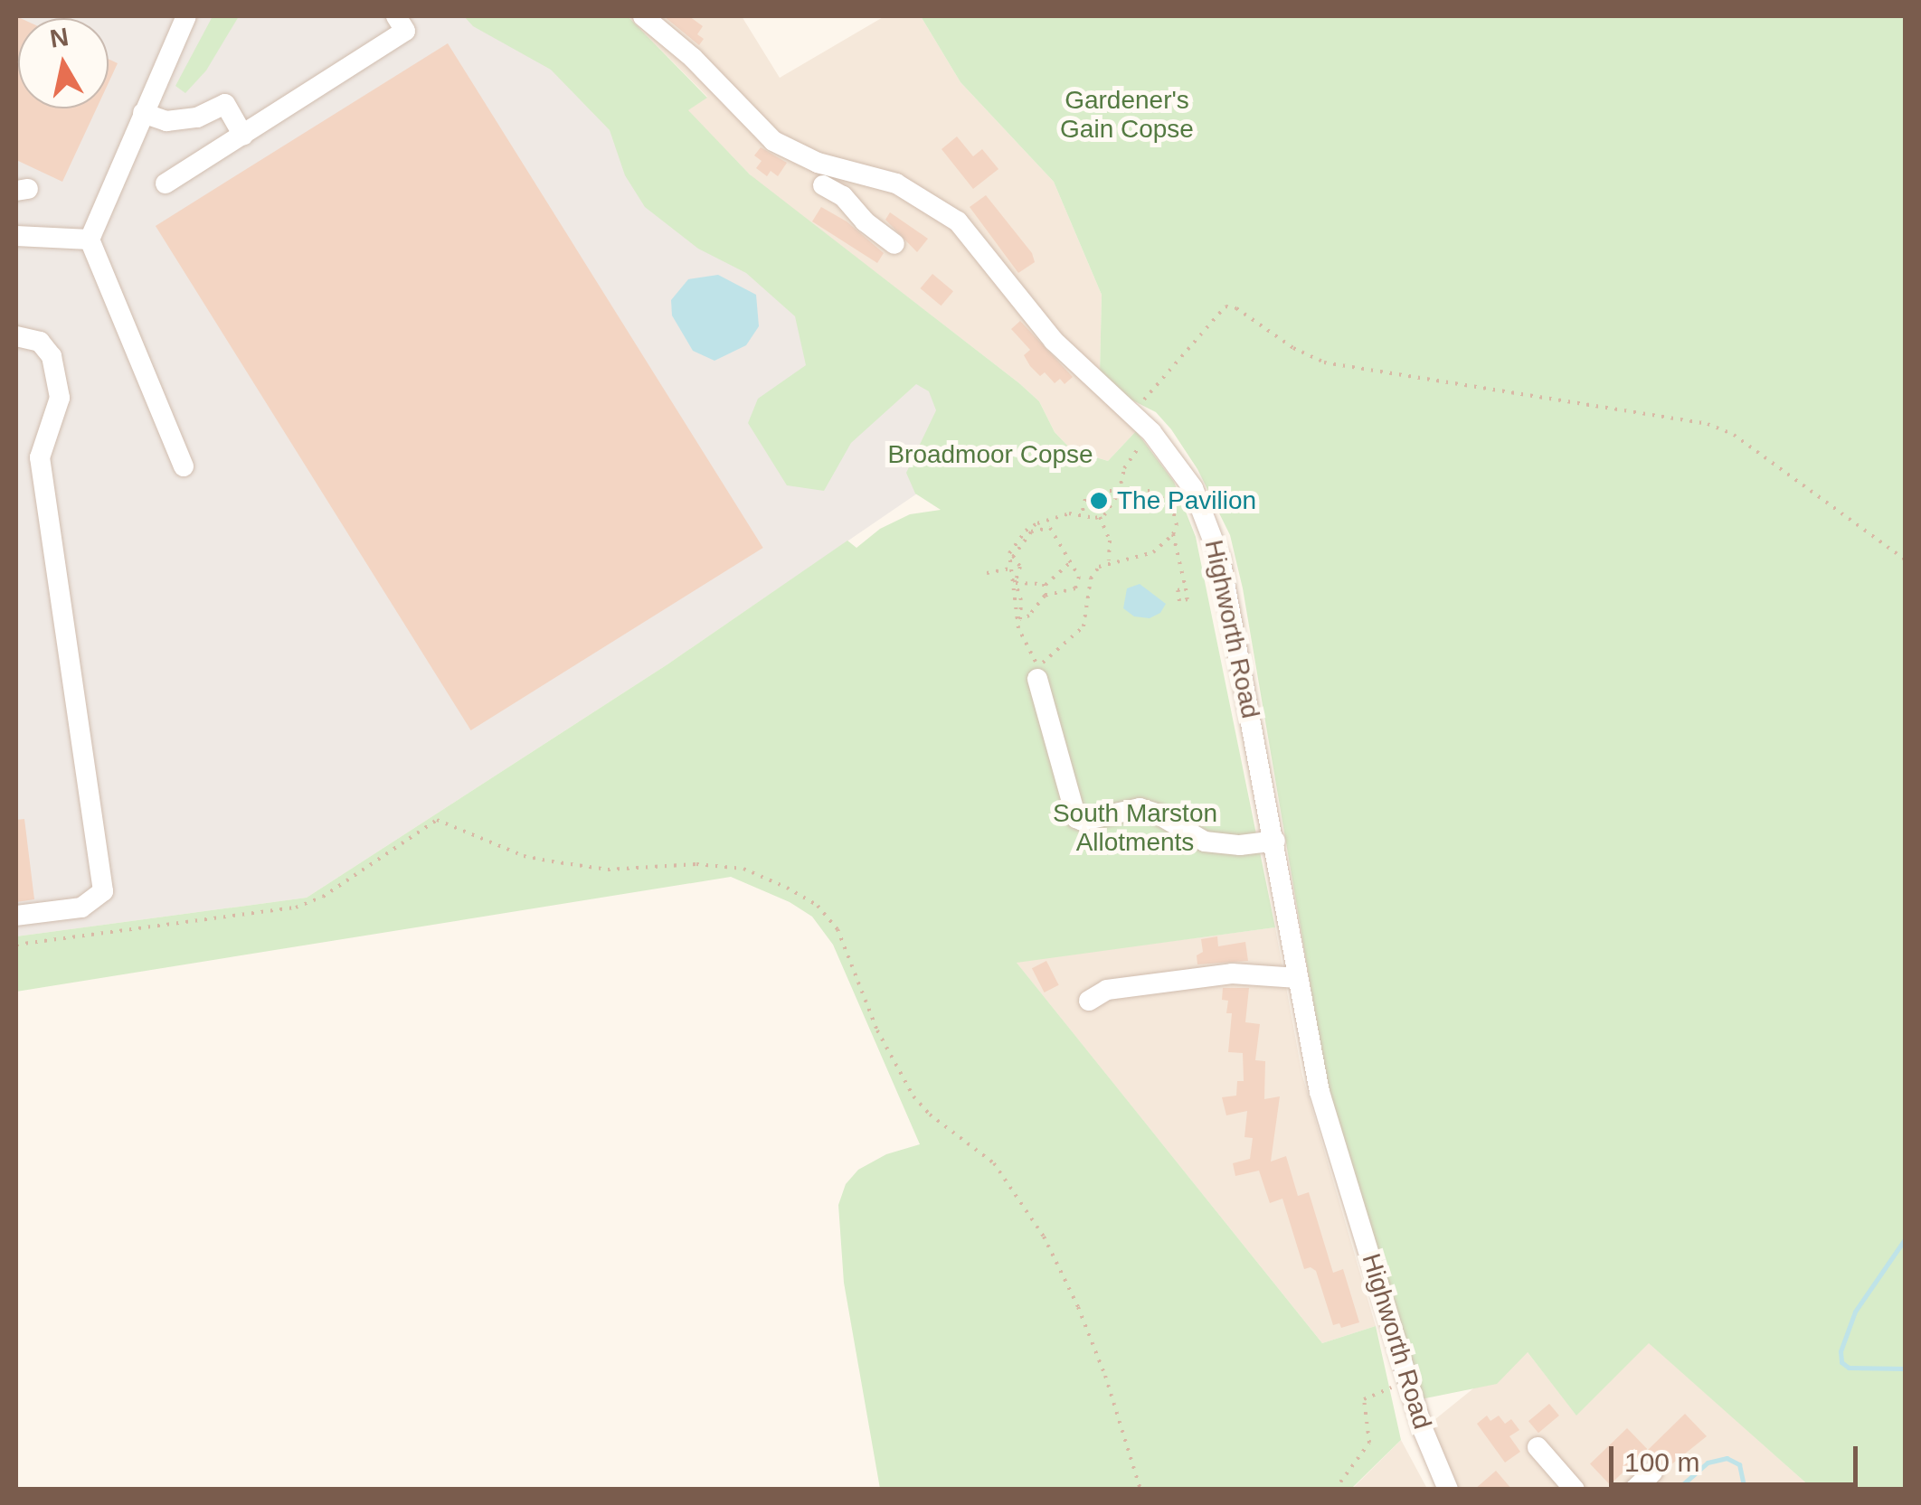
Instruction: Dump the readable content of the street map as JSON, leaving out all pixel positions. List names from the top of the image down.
{
  "streets": {
    "street": ["Highworth Road"]
  },
  "parks": ["Gardener's Gain Copse", "Broadmoor Copse", "South Marston Allotments"],
  "places": ["The Pavilion"],
  "scale_bar": "100 m",
  "north": "top"
}
